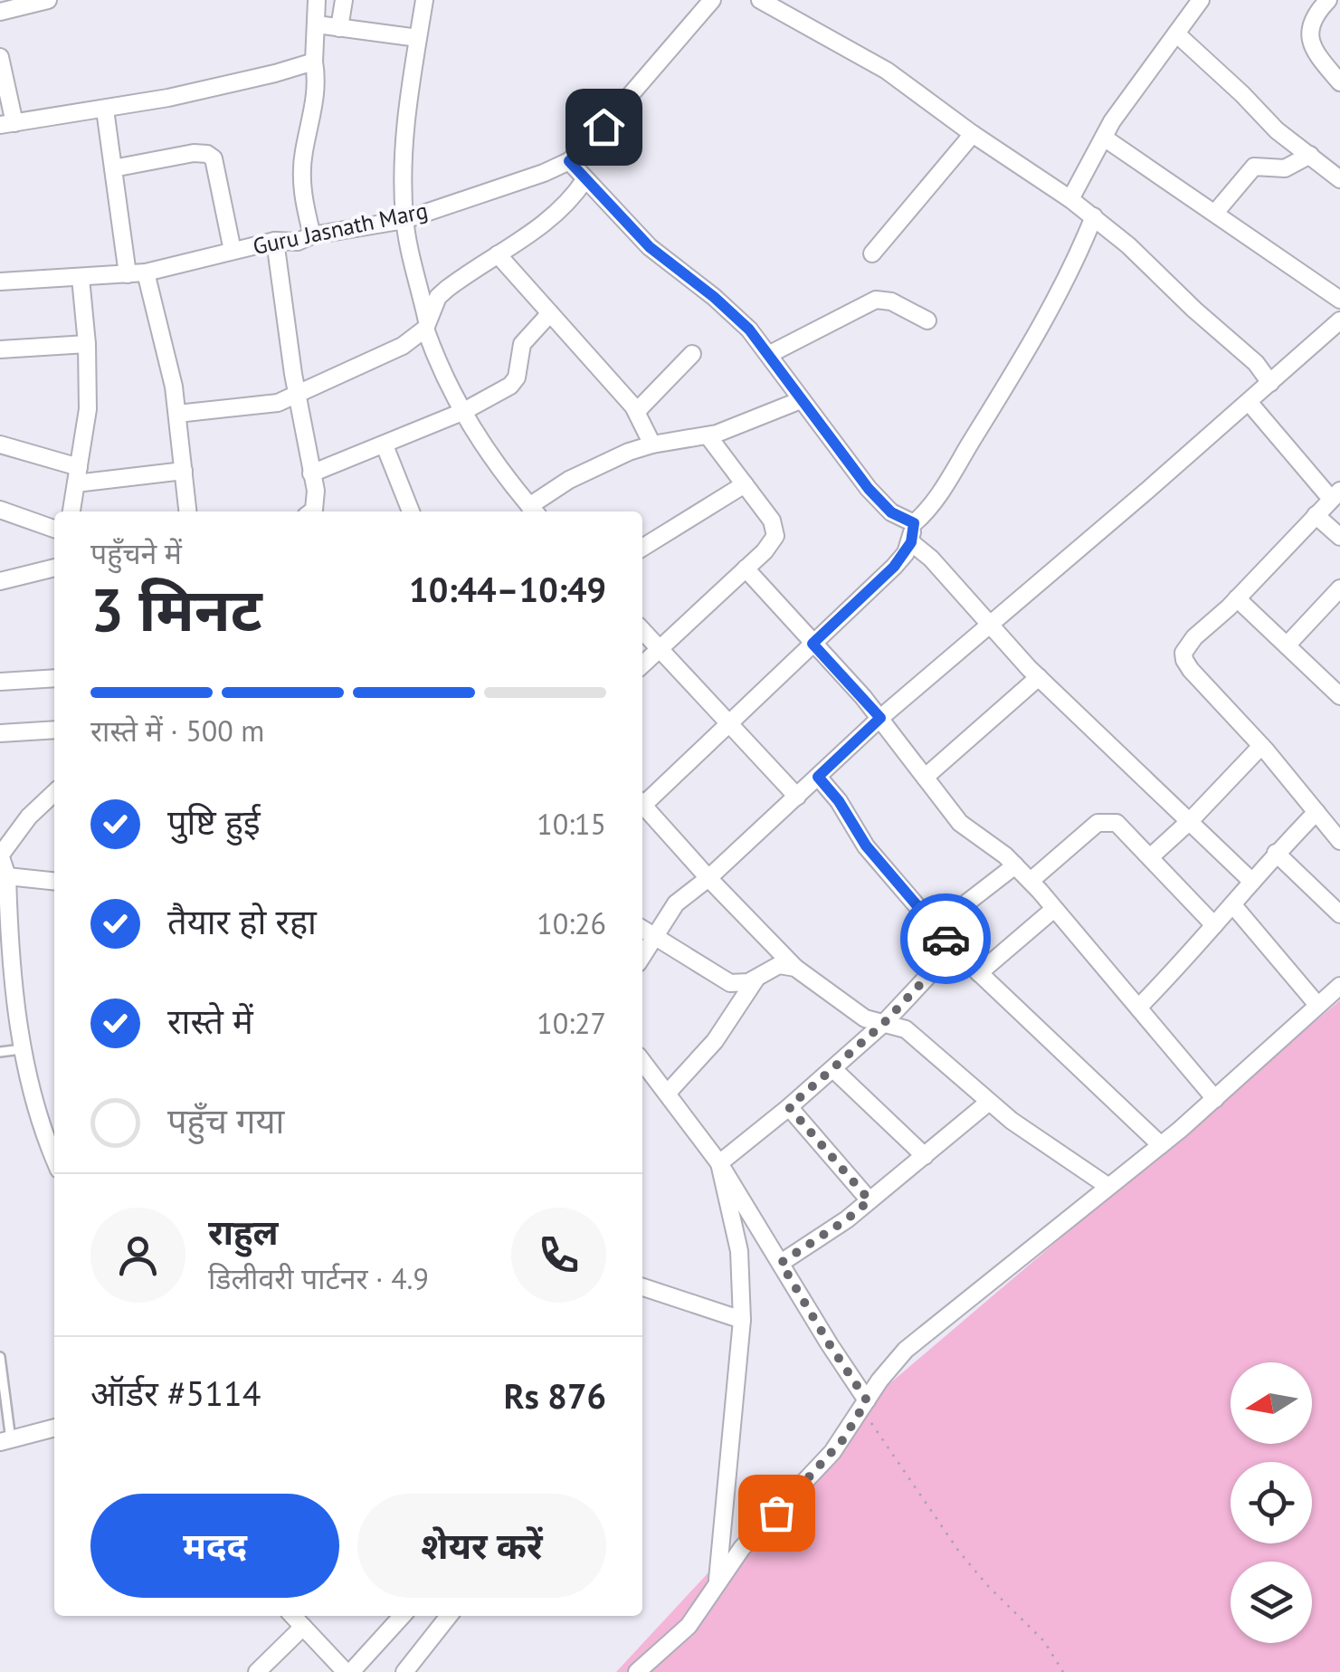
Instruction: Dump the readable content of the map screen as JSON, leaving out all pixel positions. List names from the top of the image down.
{
  "streets": {
    "street": ["Guru Jasnath Marg"]
  },
  "north": "left",
  "page": {
    "heading": ["3 मिनट", "पहुँचने में", "10:44–10:49"],
    "panel": [
      "राहुल",
      "डिलीवरी पार्टनर · 4.9",
      "ऑर्डर #5114",
      "Rs 876"
    ],
    "bar": "रास्ते में · 500 m",
    "list": [
      ["पुष्टि हुई", "10:15"],
      ["तैयार हो रहा", "10:26"],
      ["रास्ते में", "10:27"],
      "पहुँच गया"
    ],
    "buttons": ["मदद", "शेयर करें"]
  }
}
